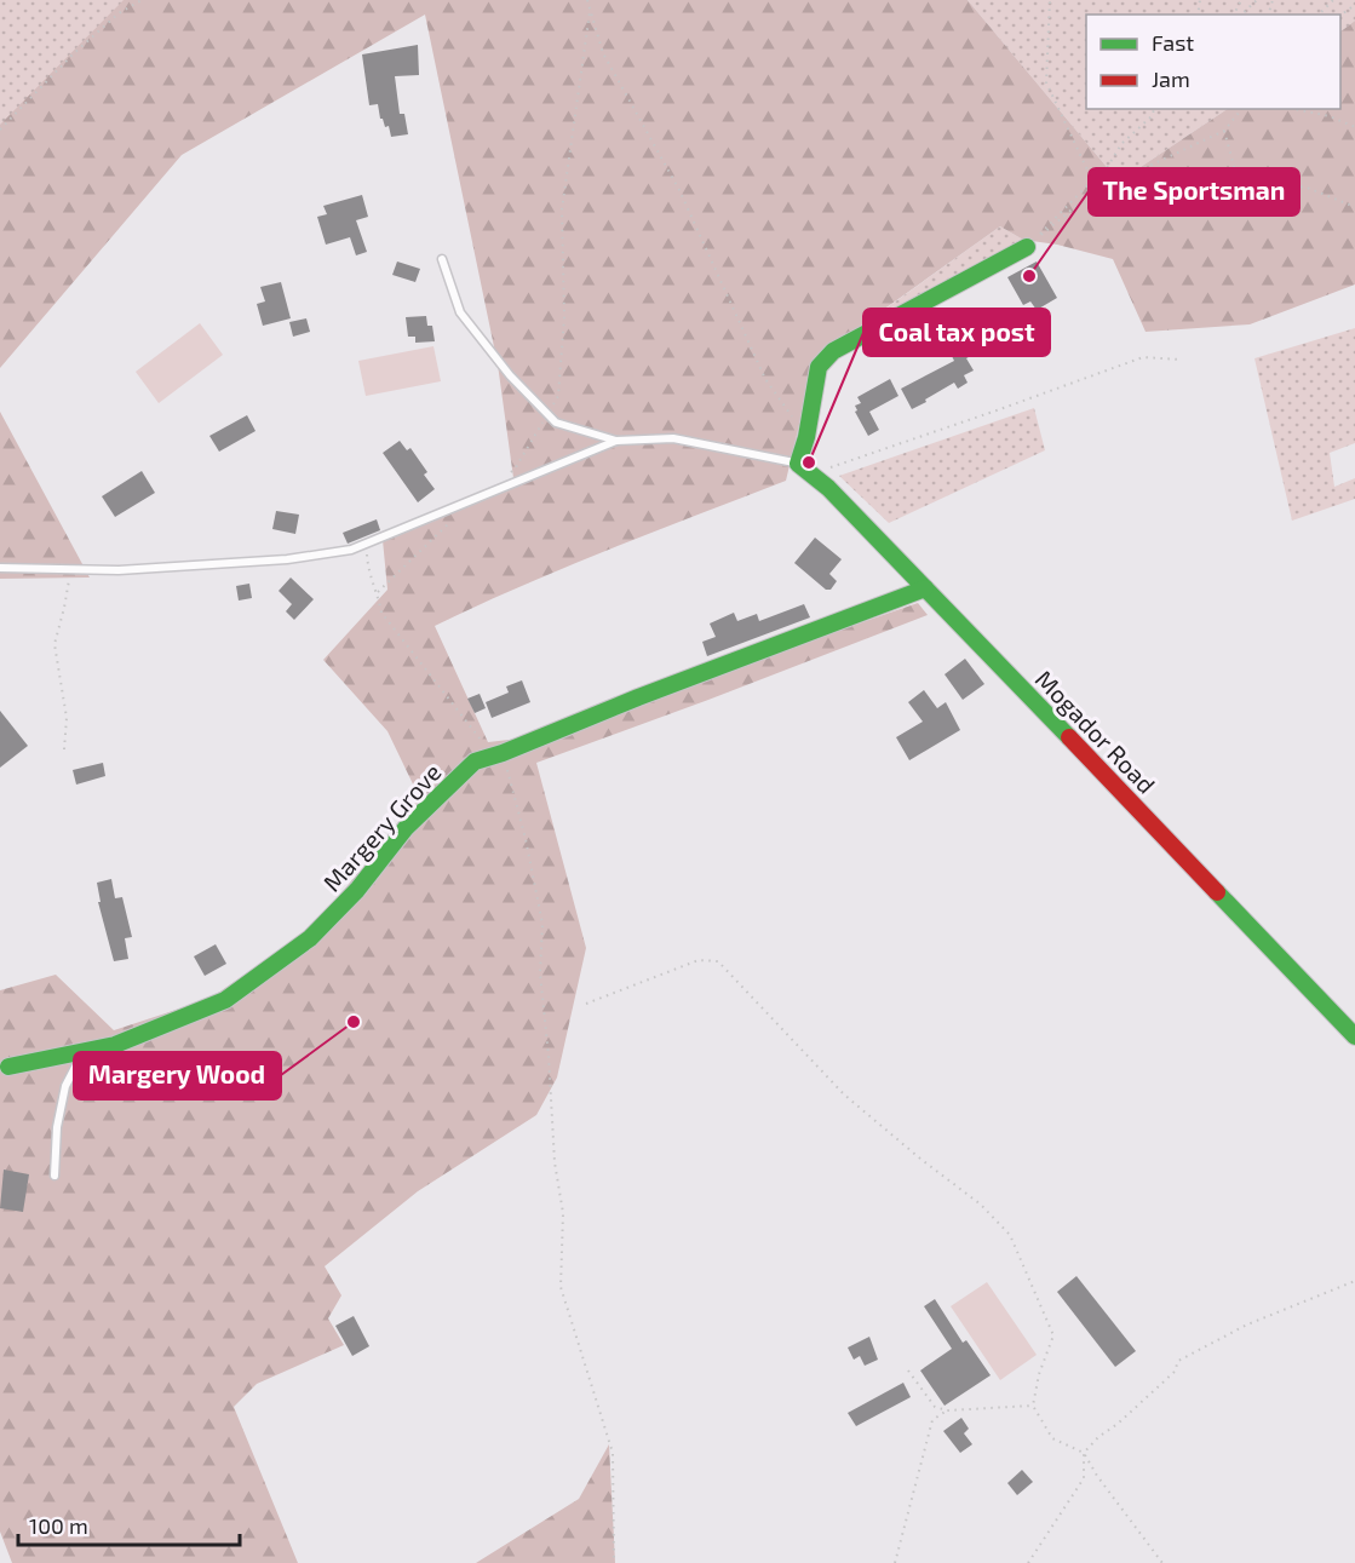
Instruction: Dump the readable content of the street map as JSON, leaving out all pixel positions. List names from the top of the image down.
{
  "streets": {
    "street": ["Mogador Road", "Margery Grove"]
  },
  "crossings": [
    ["Mogador Road", "Margery Grove"]
  ],
  "places": ["The Sportsman", "Coal tax post", "Margery Wood"],
  "legend": ["Fast", "Jam"],
  "scale_bar": "100 m"
}
